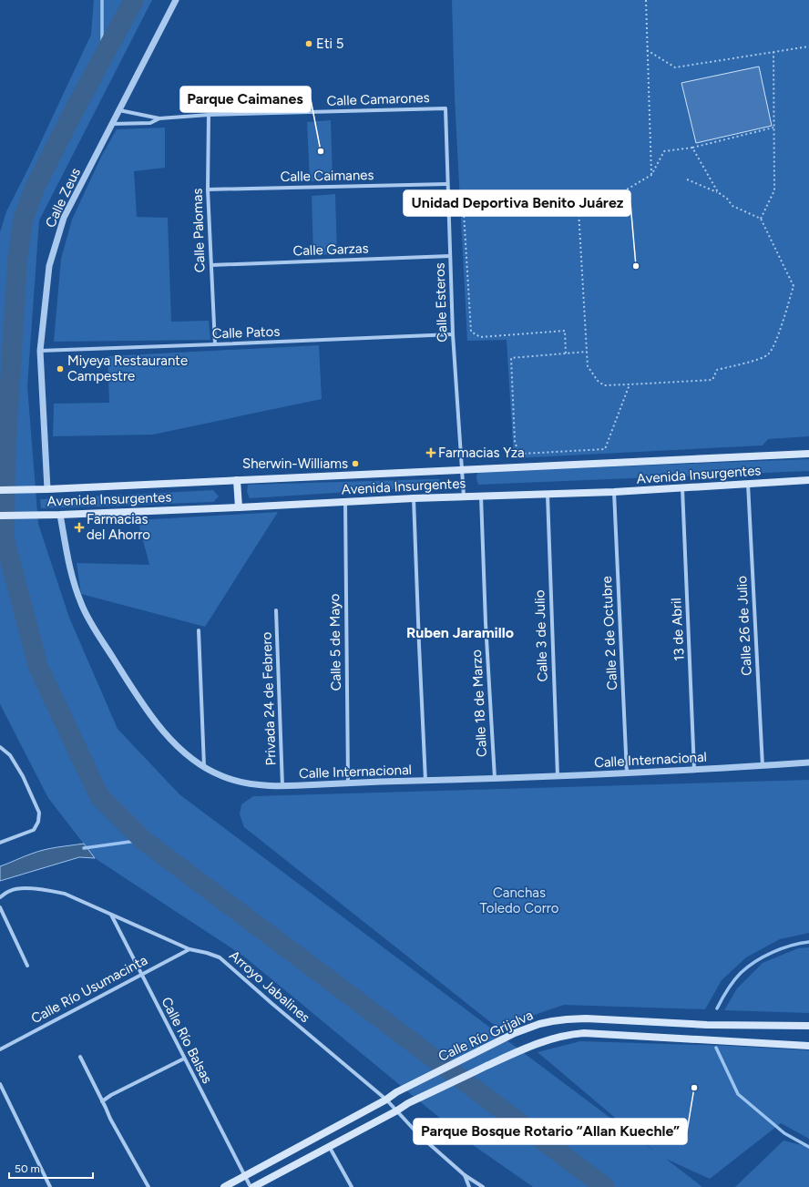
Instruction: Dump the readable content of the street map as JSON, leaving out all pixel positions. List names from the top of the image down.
{
  "streets": {
    "main road": ["Avenida Insurgentes", "Calle Río Grijalva"],
    "street": [
      "Calle Camarones",
      "Calle Caimanes",
      "Calle Zeus",
      "Calle Palomas",
      "Calle Garzas",
      "Calle Esteros",
      "Calle Patos",
      "Calle 26 de Julio",
      "13 de Abril",
      "Calle 2 de Octubre",
      "Calle 3 de Julio",
      "Calle 5 de Mayo",
      "Privada 24 de Febrero",
      "Calle 18 de Marzo",
      "Calle Internacional",
      "Arroyo Jabalines",
      "Calle Río Usumacinta",
      "Calle Río Balsas"
    ]
  },
  "crossings": [
    ["Calle Camarones", "Calle Zeus"],
    ["Calle Camarones", "Calle Palomas"],
    ["Calle Camarones", "Calle Esteros"],
    ["Calle Caimanes", "Calle Palomas"],
    ["Calle Caimanes", "Calle Esteros"],
    ["Calle Zeus", "Calle Patos"],
    ["Calle Zeus", "Avenida Insurgentes"],
    ["Calle Palomas", "Calle Garzas"],
    ["Calle Palomas", "Calle Patos"],
    ["Calle Garzas", "Calle Esteros"],
    ["Calle Esteros", "Calle Patos"],
    ["Calle Esteros", "Avenida Insurgentes"],
    ["Avenida Insurgentes", "Calle 26 de Julio"],
    ["Avenida Insurgentes", "13 de Abril"],
    ["Avenida Insurgentes", "Calle 2 de Octubre"],
    ["Avenida Insurgentes", "Calle 3 de Julio"],
    ["Avenida Insurgentes", "Calle 5 de Mayo"],
    ["Avenida Insurgentes", "Calle 18 de Marzo"],
    ["Avenida Insurgentes", "Calle Internacional"],
    ["Calle 26 de Julio", "Calle Internacional"],
    ["13 de Abril", "Calle Internacional"],
    ["Calle 2 de Octubre", "Calle Internacional"],
    ["Calle 3 de Julio", "Calle Internacional"],
    ["Calle 5 de Mayo", "Calle Internacional"],
    ["Privada 24 de Febrero", "Calle Internacional"],
    ["Calle 18 de Marzo", "Calle Internacional"],
    ["Arroyo Jabalines", "Calle Río Usumacinta"],
    ["Arroyo Jabalines", "Calle Río Grijalva"],
    ["Arroyo Jabalines", "Calle Río Balsas"],
    ["Calle Río Usumacinta", "Calle Río Balsas"],
    ["Calle Río Grijalva", "Calle Río Balsas"]
  ],
  "districts": ["Ruben Jaramillo"],
  "parks": ["Canchas Toledo Corro"],
  "places": {
    "other": [
      "Eti 5",
      "Parque Caimanes",
      "Unidad Deportiva Benito Juárez",
      "Miyeya Restaurante Campestre",
      "Sherwin-Williams",
      "Parque Bosque Rotario “Allan Kuechle”"
    ],
    "health": ["Farmacias Yza", "Farmacias del Ahorro"]
  },
  "scale_bar": "50 m"
}
